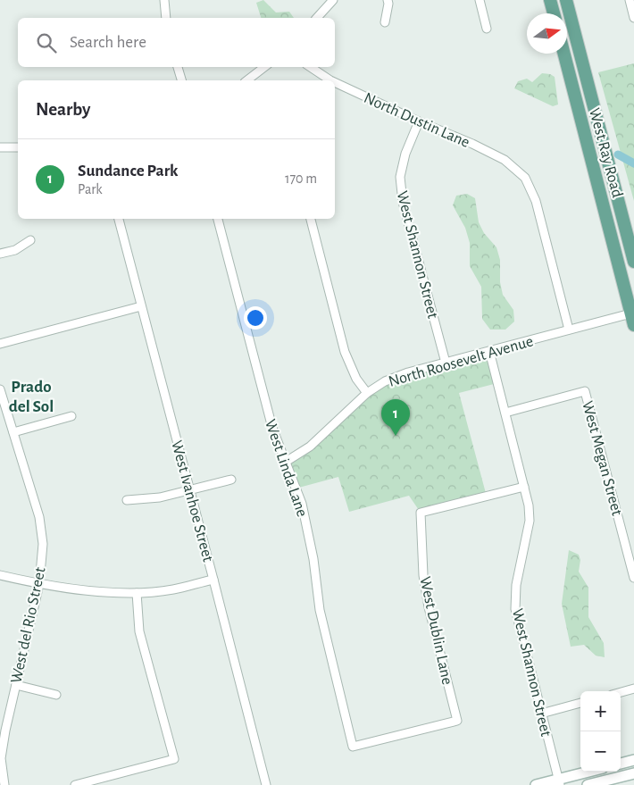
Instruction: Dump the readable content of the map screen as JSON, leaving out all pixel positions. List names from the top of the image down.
{
  "streets": {
    "main road": ["West Ray Road"],
    "street": [
      "North Dustin Lane",
      "West Shannon Street",
      "North Roosevelt Avenue",
      "West Megan Street",
      "West Linda Lane",
      "West Ivanhoe Street",
      "West del Rio Street",
      "West Dublin Lane"
    ]
  },
  "crossings": [
    ["North Dustin Lane", "West Shannon Street"],
    ["North Dustin Lane", "North Roosevelt Avenue"],
    ["West Ray Road", "North Roosevelt Avenue"],
    ["West Shannon Street", "North Roosevelt Avenue"],
    ["West Shannon Street", "West Megan Street"],
    ["West Shannon Street", "West Dublin Lane"],
    ["North Roosevelt Avenue", "West Linda Lane"],
    ["West Linda Lane", "West Dublin Lane"]
  ],
  "districts": ["Prado del Sol"],
  "north": "right",
  "page": {
    "search": "Search here",
    "heading": "Nearby",
    "list": [
      {
        "mark": "1",
        "name": "Sundance Park",
        "note": "Park",
        "value": "170 m"
      }
    ],
    "pins": "1",
    "map_buttons": ["+", "−"]
  }
}
